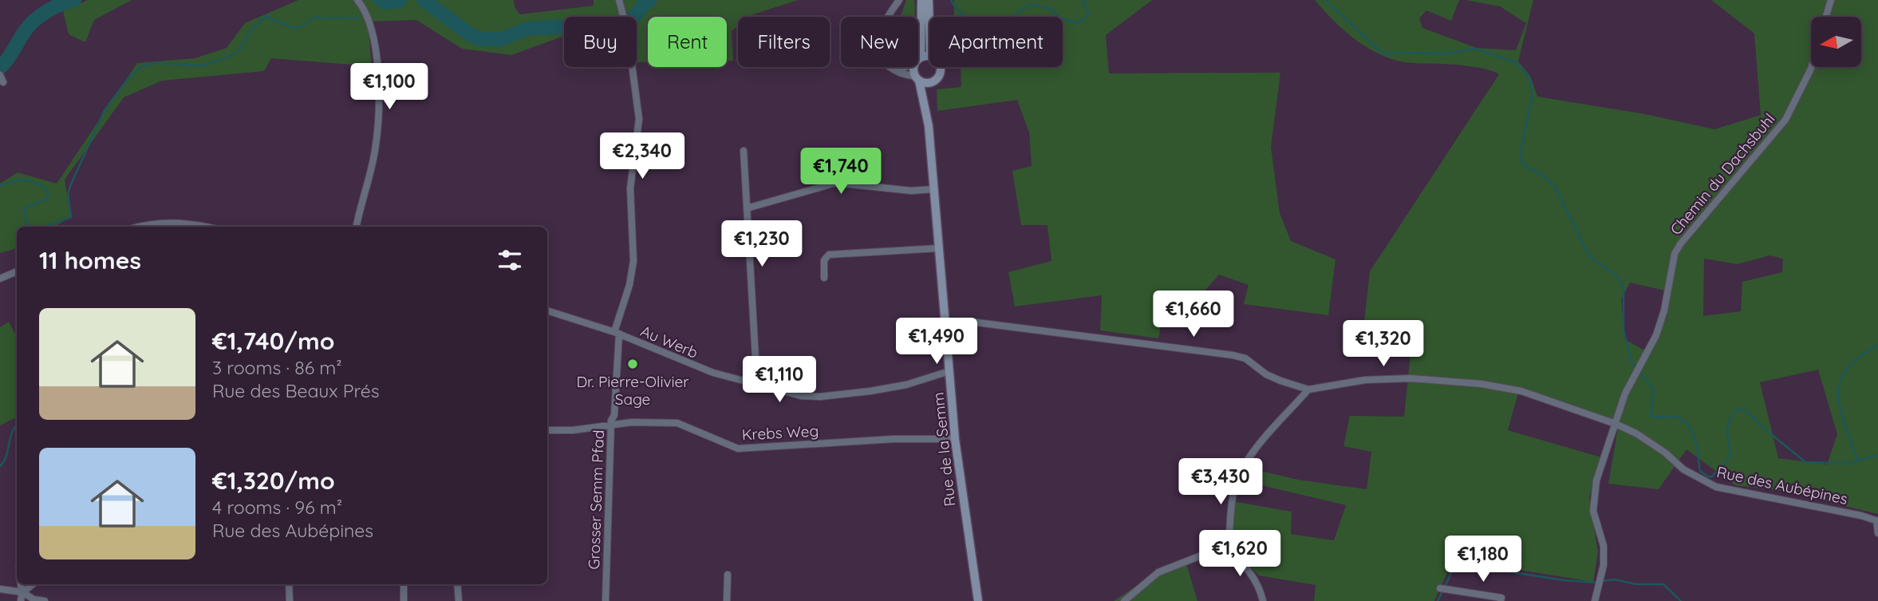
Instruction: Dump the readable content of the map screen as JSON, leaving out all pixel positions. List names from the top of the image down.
{
  "streets": {
    "main road": ["Rue de la Semm"],
    "street": [
      "Chemin du Dachsbuhl",
      "Au Werb",
      "Krebs Weg",
      "Rue des Aubépines",
      "Grosser Semm Pfad"
    ]
  },
  "crossings": [
    ["Chemin du Dachsbuhl", "Rue des Aubépines"],
    ["Au Werb", "Rue de la Semm"],
    ["Au Werb", "Grosser Semm Pfad"],
    ["Krebs Weg", "Rue de la Semm"],
    ["Krebs Weg", "Grosser Semm Pfad"],
    ["Rue de la Semm", "Rue des Aubépines"]
  ],
  "places": ["Dr. Pierre-Olivier Sage"],
  "north": "left",
  "page": {
    "chip": [
      "Buy",
      "Rent",
      "Filters",
      "New",
      "Apartment"
    ],
    "price": [
      "€1,100",
      "€2,340",
      "€1,740",
      "€1,230",
      "€1,660",
      "€1,490",
      "€1,320",
      "€1,110",
      "€3,430",
      "€1,620",
      "€1,180"
    ],
    "heading": "11 homes",
    "list": [
      {
        "name": "€1,740/mo",
        "note": "3 rooms · 86 m² · Rue des Beaux Prés"
      },
      {
        "name": "€1,320/mo",
        "note": "4 rooms · 96 m² · Rue des Aubépines"
      }
    ]
  }
}
